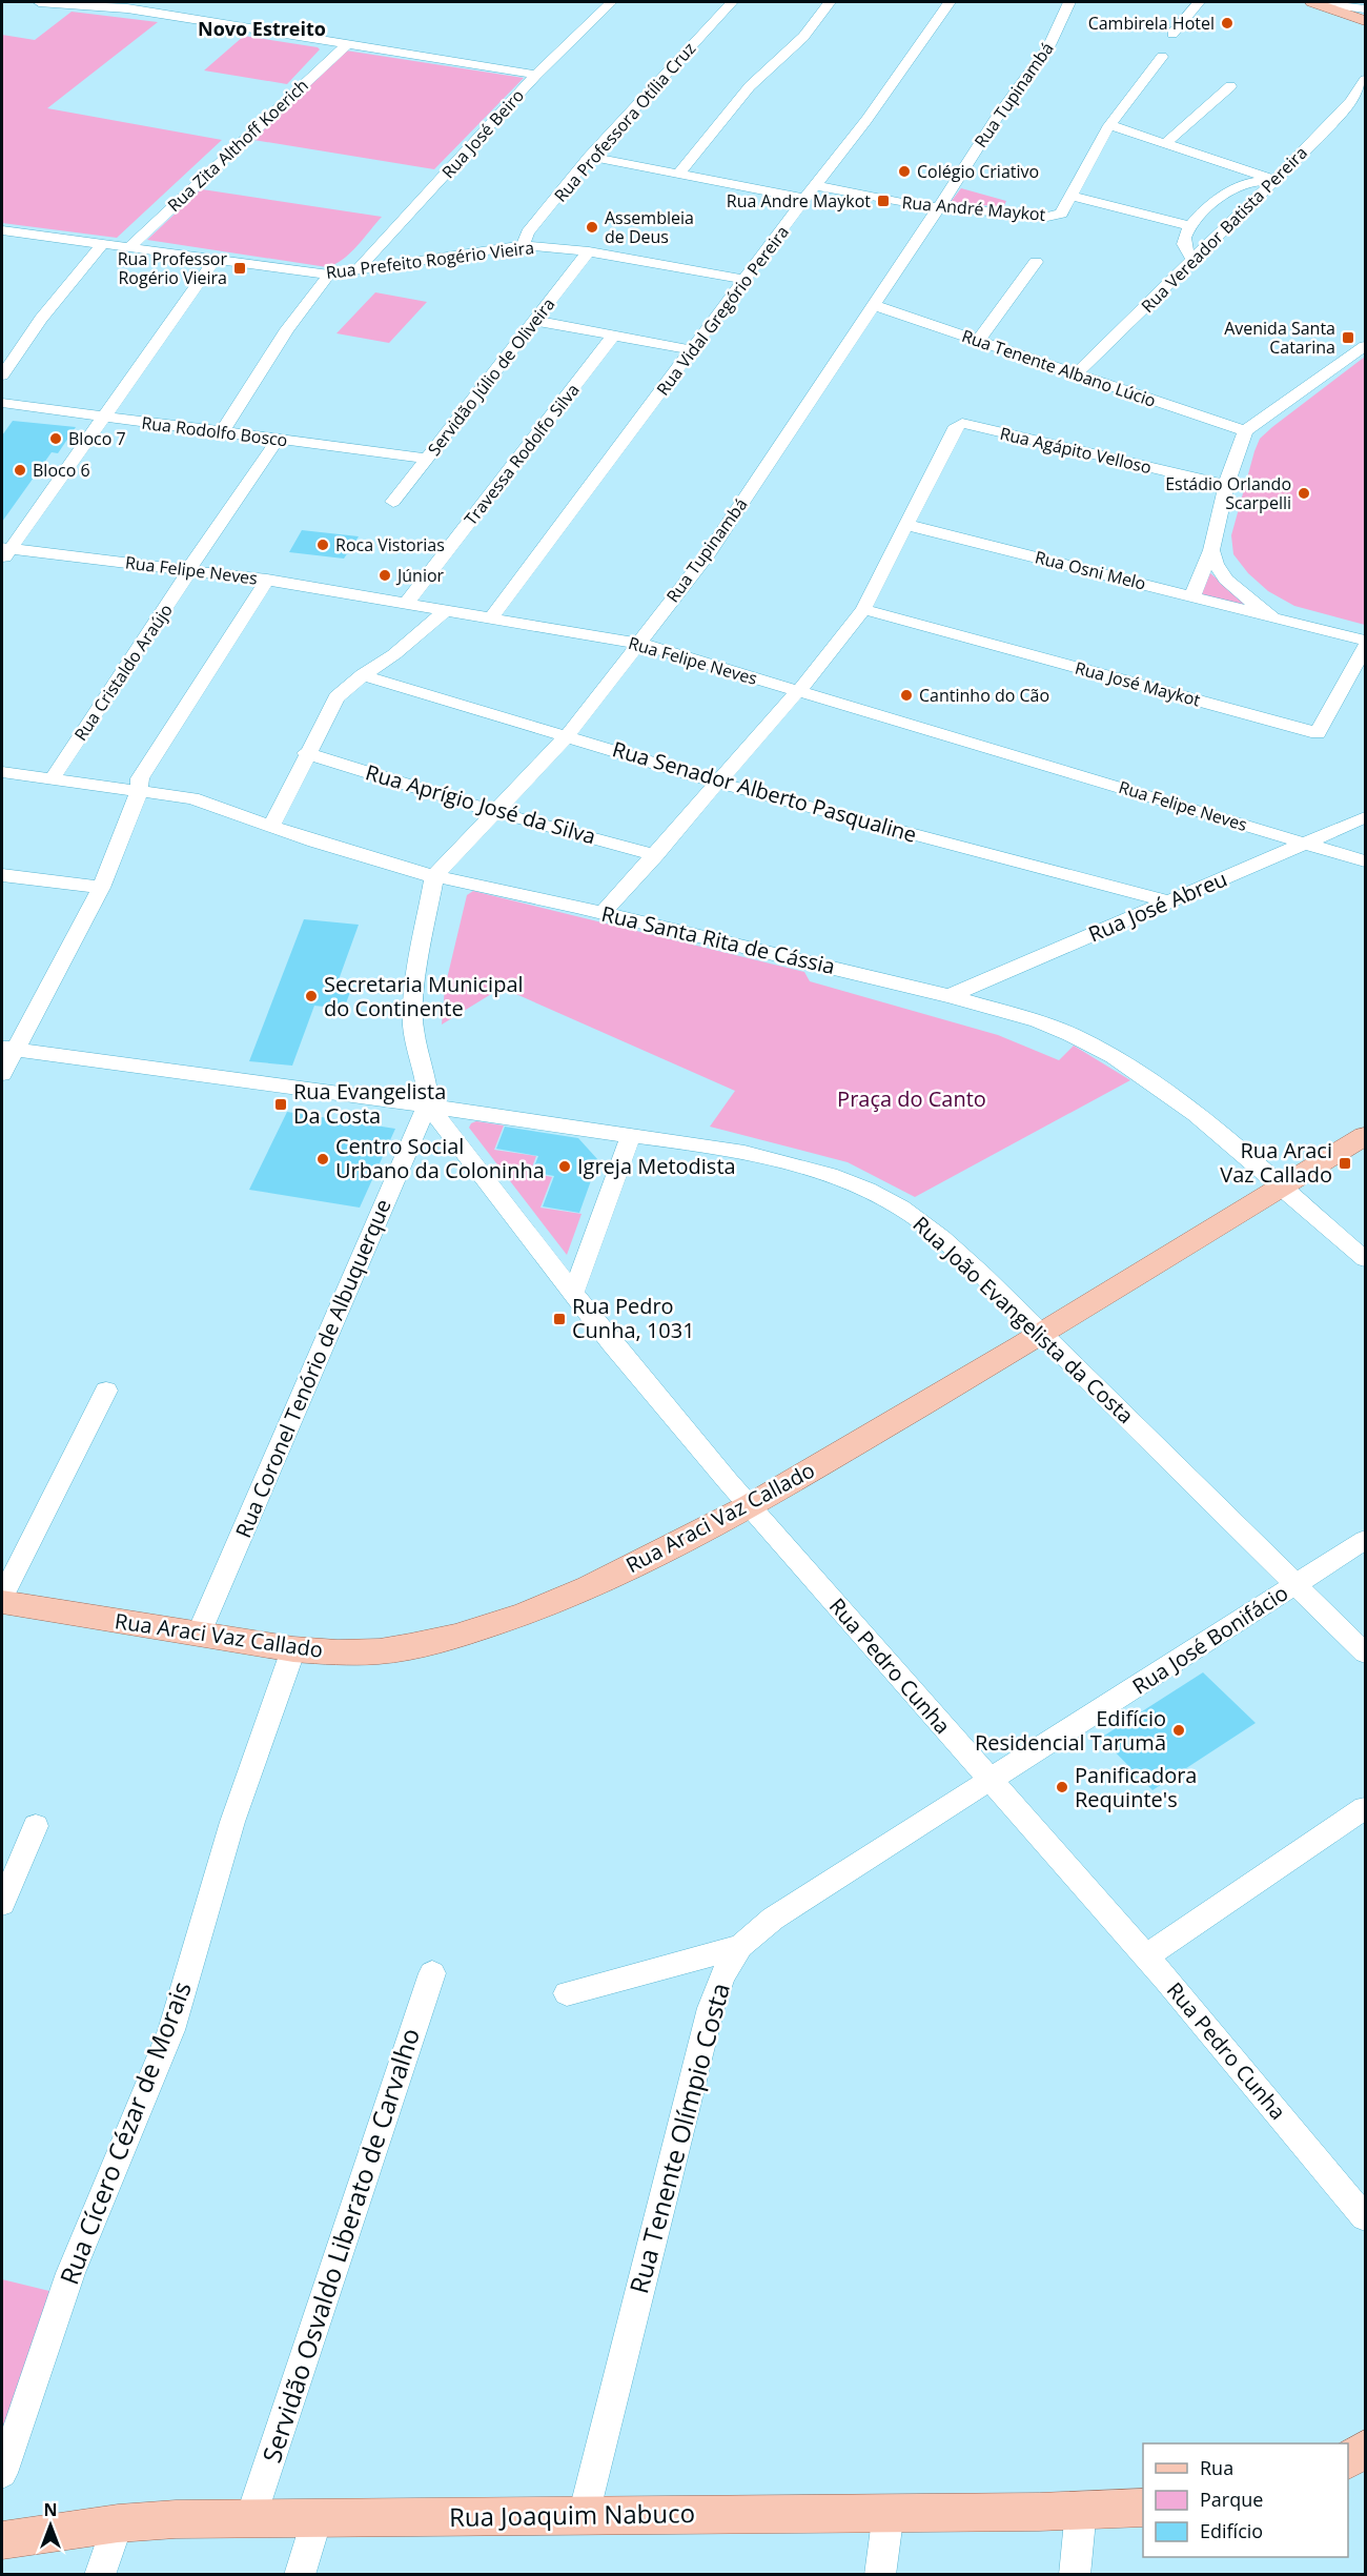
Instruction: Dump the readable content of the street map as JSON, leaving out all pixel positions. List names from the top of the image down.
{
  "streets": {
    "main road": ["Rua Araci Vaz Callado", "Rua Joaquim Nabuco"],
    "street": [
      "Rua Tupinambá",
      "Rua Professora Otília Cruz",
      "Rua José Beiro",
      "Rua Zita Althoff Koerich",
      "Rua André Maykot",
      "Rua Vereador Batista Pereira",
      "Rua Prefeito Rogério Vieira",
      "Rua Vidal Gregório Pereira",
      "Rua Tenente Albano Lúcio",
      "Servidão Júlio de Oliveira",
      "Rua Rodolfo Bosco",
      "Rua Agápito Velloso",
      "Travessa Rodolfo Silva",
      "Rua Felipe Neves",
      "Rua Osni Melo",
      "Rua Cristaldo Araújo",
      "Rua José Maykot",
      "Rua Senador Alberto Pasqualine",
      "Rua Aprígio José da Silva",
      "Rua José Abreu",
      "Rua Santa Rita de Cássia",
      "Rua João Evangelista da Costa",
      "Rua Coronel Tenório de Albuquerque",
      "Rua José Bonifácio",
      "Rua Pedro Cunha",
      "Rua Cícero Cézar de Morais",
      "Rua Tenente Olímpio Costa",
      "Servidão Osvaldo Liberato de Carvalho"
    ]
  },
  "crossings": [
    ["Rua Tupinambá", "Rua André Maykot"],
    ["Rua Tupinambá", "Rua Tenente Albano Lúcio"],
    ["Rua Tupinambá", "Rua Felipe Neves"],
    ["Rua Tupinambá", "Rua Senador Alberto Pasqualine"],
    ["Rua Tupinambá", "Rua Aprígio José da Silva"],
    ["Rua Tupinambá", "Rua Santa Rita de Cássia"],
    ["Rua Professora Otília Cruz", "Rua Prefeito Rogério Vieira"],
    ["Rua José Beiro", "Rua Prefeito Rogério Vieira"],
    ["Rua Zita Althoff Koerich", "Rua Prefeito Rogério Vieira"],
    ["Rua André Maykot", "Rua Vidal Gregório Pereira"],
    ["Rua Vereador Batista Pereira", "Rua Tenente Albano Lúcio"],
    ["Rua Prefeito Rogério Vieira", "Rua Vidal Gregório Pereira"],
    ["Rua Prefeito Rogério Vieira", "Servidão Júlio de Oliveira"],
    ["Rua Vidal Gregório Pereira", "Rua Felipe Neves"],
    ["Servidão Júlio de Oliveira", "Rua Rodolfo Bosco"],
    ["Rua Rodolfo Bosco", "Rua Cristaldo Araújo"],
    ["Rua Agápito Velloso", "Rua Osni Melo"],
    ["Travessa Rodolfo Silva", "Rua Felipe Neves"],
    ["Rua Felipe Neves", "Rua Cristaldo Araújo"],
    ["Rua Felipe Neves", "Rua José Abreu"],
    ["Rua Cristaldo Araújo", "Rua Santa Rita de Cássia"],
    ["Rua Senador Alberto Pasqualine", "Rua José Abreu"],
    ["Rua José Abreu", "Rua Santa Rita de Cássia"],
    ["Rua Santa Rita de Cássia", "Rua Araci Vaz Callado"],
    ["Rua João Evangelista da Costa", "Rua Coronel Tenório de Albuquerque"],
    ["Rua João Evangelista da Costa", "Rua Araci Vaz Callado"],
    ["Rua João Evangelista da Costa", "Rua José Bonifácio"],
    ["Rua João Evangelista da Costa", "Rua Pedro Cunha"],
    ["Rua Coronel Tenório de Albuquerque", "Rua Araci Vaz Callado"],
    ["Rua Coronel Tenório de Albuquerque", "Rua Pedro Cunha"],
    ["Rua Araci Vaz Callado", "Rua Pedro Cunha"],
    ["Rua Araci Vaz Callado", "Rua Cícero Cézar de Morais"],
    ["Rua José Bonifácio", "Rua Pedro Cunha"],
    ["Rua José Bonifácio", "Rua Tenente Olímpio Costa"],
    ["Rua Pedro Cunha", "Rua Tenente Olímpio Costa"],
    ["Rua Tenente Olímpio Costa", "Rua Joaquim Nabuco"],
    ["Servidão Osvaldo Liberato de Carvalho", "Rua Joaquim Nabuco"]
  ],
  "districts": ["Novo Estreito"],
  "parks": ["Praça do Canto"],
  "places": {
    "other": [
      "Cambirela Hotel",
      "Colégio Criativo",
      "Assembleia de Deus",
      "Bloco 7",
      "Bloco 6",
      "Estádio Orlando Scarpelli",
      "Roca Vistorias",
      "Júnior",
      "Cantinho do Cão",
      "Secretaria Municipal do Continente",
      "Centro Social Urbano da Coloninha",
      "Igreja Metodista",
      "Edifício Residencial Tarumã",
      "Panificadora Requinte's"
    ],
    "transit": [
      "Rua Andre Maykot",
      "Rua Professor Rogério Vieira",
      "Avenida Santa Catarina",
      "Rua Evangelista Da Costa",
      "Rua Araci Vaz Callado",
      "Rua Pedro Cunha, 1031"
    ]
  },
  "legend": ["Rua", "Parque", "Edifício"],
  "north": "top"
}
